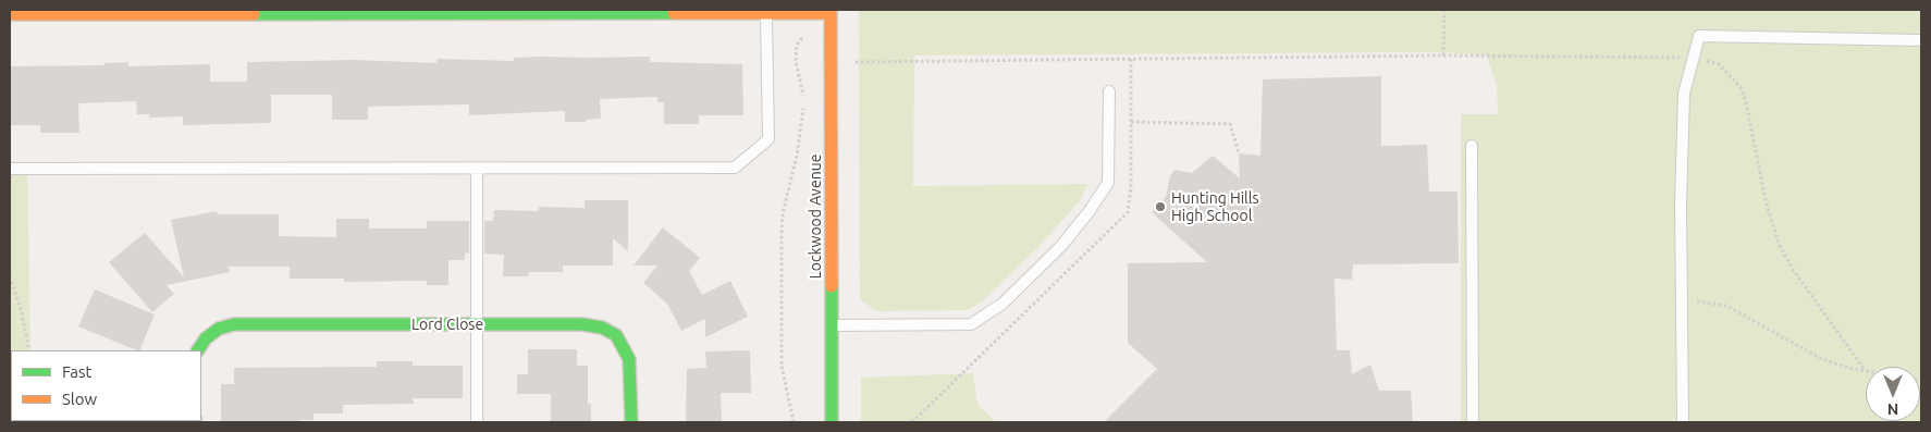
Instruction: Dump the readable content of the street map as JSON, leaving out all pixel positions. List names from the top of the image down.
{
  "streets": {
    "street": ["Lockwood Avenue", "Lord Close"]
  },
  "places": ["Hunting Hills High School"],
  "legend": ["Fast", "Slow"],
  "north": "bottom"
}
